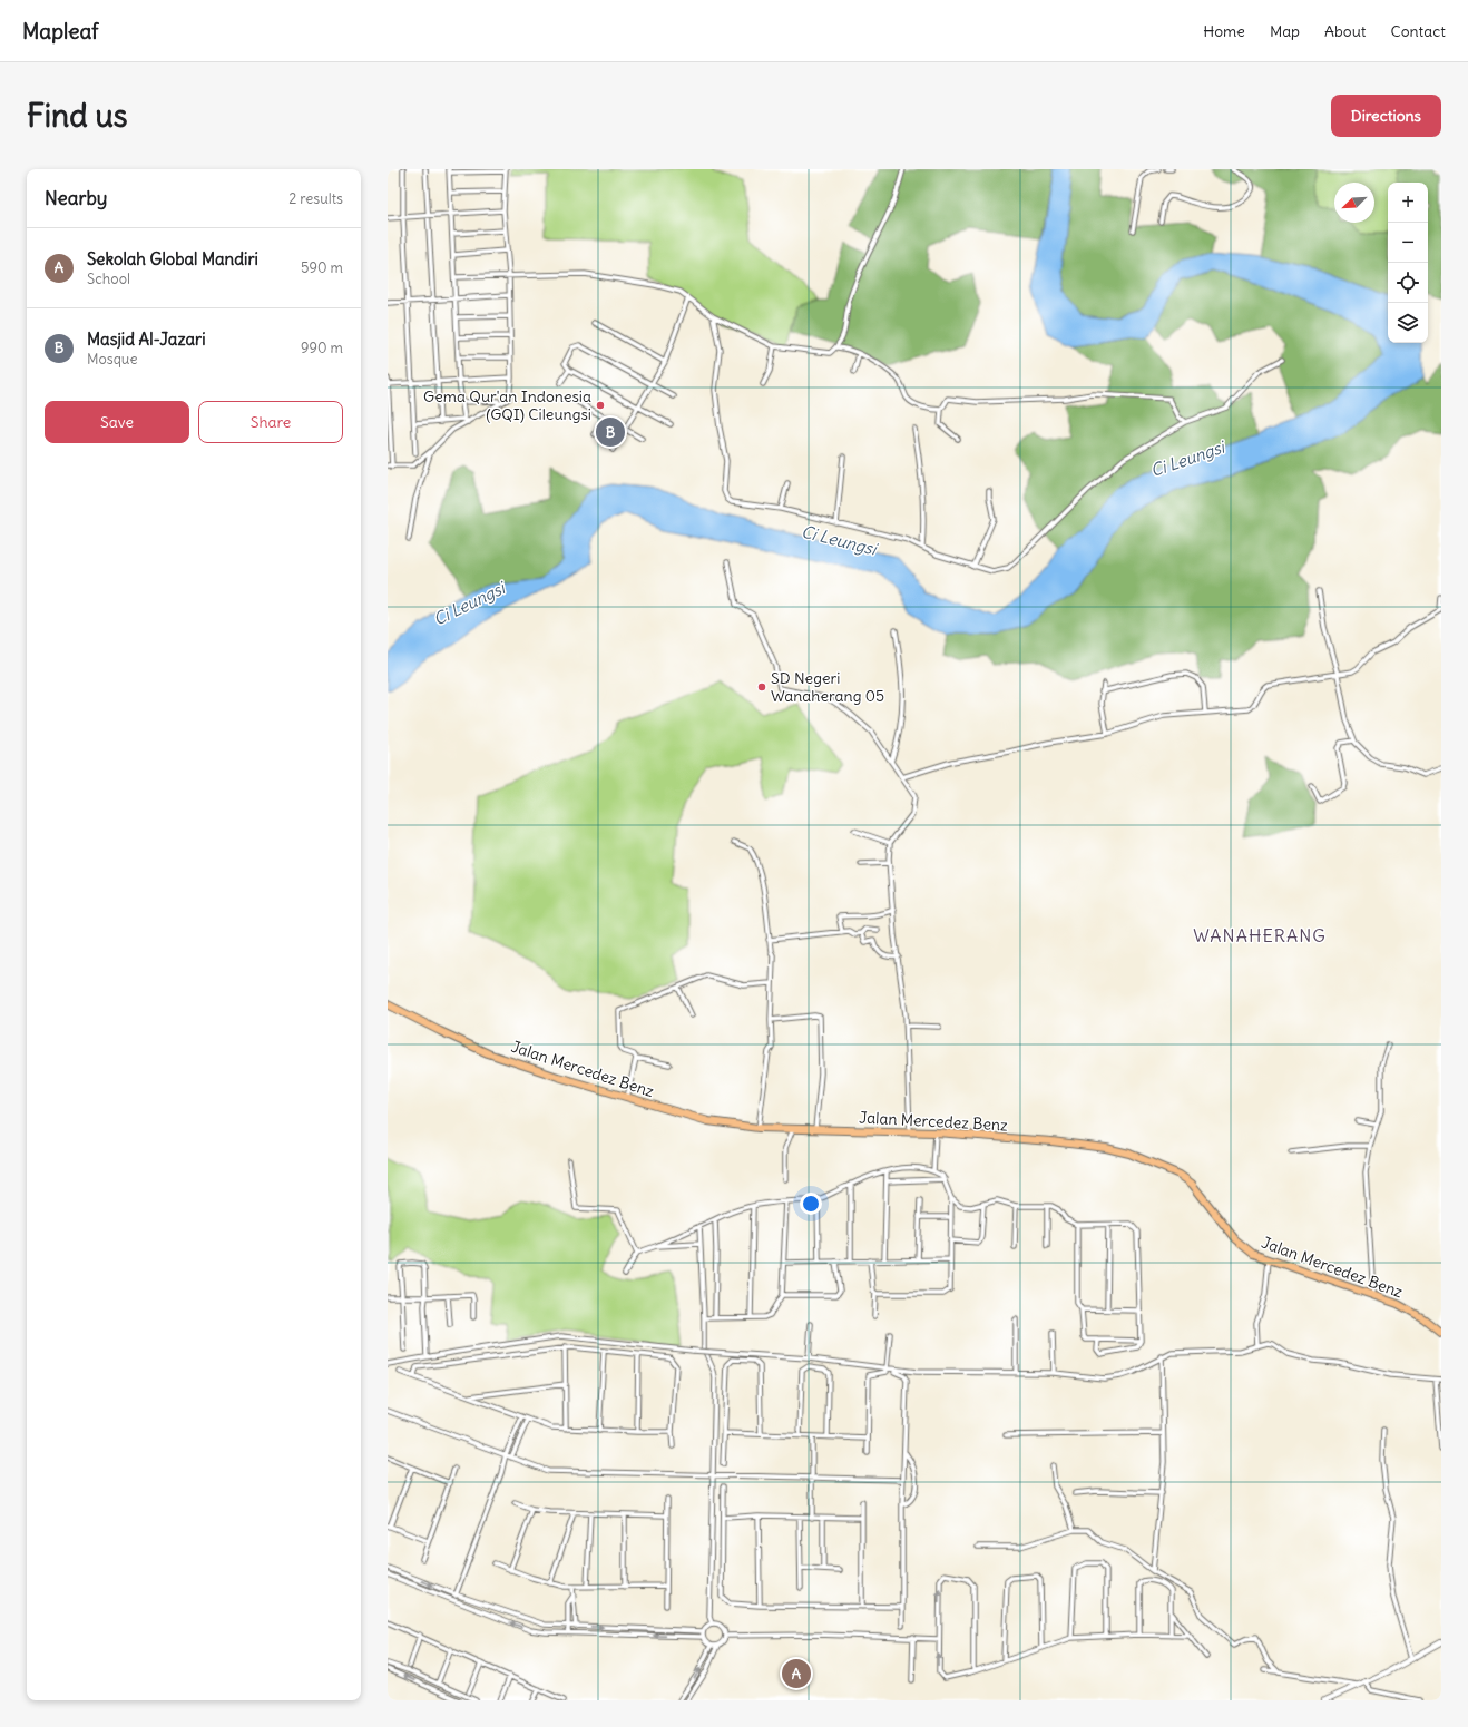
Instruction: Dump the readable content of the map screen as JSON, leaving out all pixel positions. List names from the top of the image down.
{
  "streets": {
    "main road": ["Jalan Mercedez Benz"]
  },
  "districts": ["WANAHERANG"],
  "water": ["Ci Leungsi"],
  "places": ["Gema Qur'an Indonesia (GQI) Cileungsi", "SD Negeri Wanaherang 05"],
  "north": "bottom left",
  "page": {
    "header": "Mapleaf",
    "nav": [
      "Home",
      "Map",
      "About",
      "Contact"
    ],
    "buttons": [
      "Directions",
      ["Save", "Share"]
    ],
    "title": "Find us",
    "heading": ["Nearby", "2 results"],
    "map_buttons": ["+", "−"],
    "list": [
      {
        "mark": "A",
        "name": "Sekolah Global Mandiri",
        "note": "School",
        "value": "590 m"
      },
      {
        "mark": "B",
        "name": "Masjid Al-Jazari",
        "note": "Mosque",
        "value": "990 m"
      }
    ],
    "pins": ["B", "A"]
  }
}
